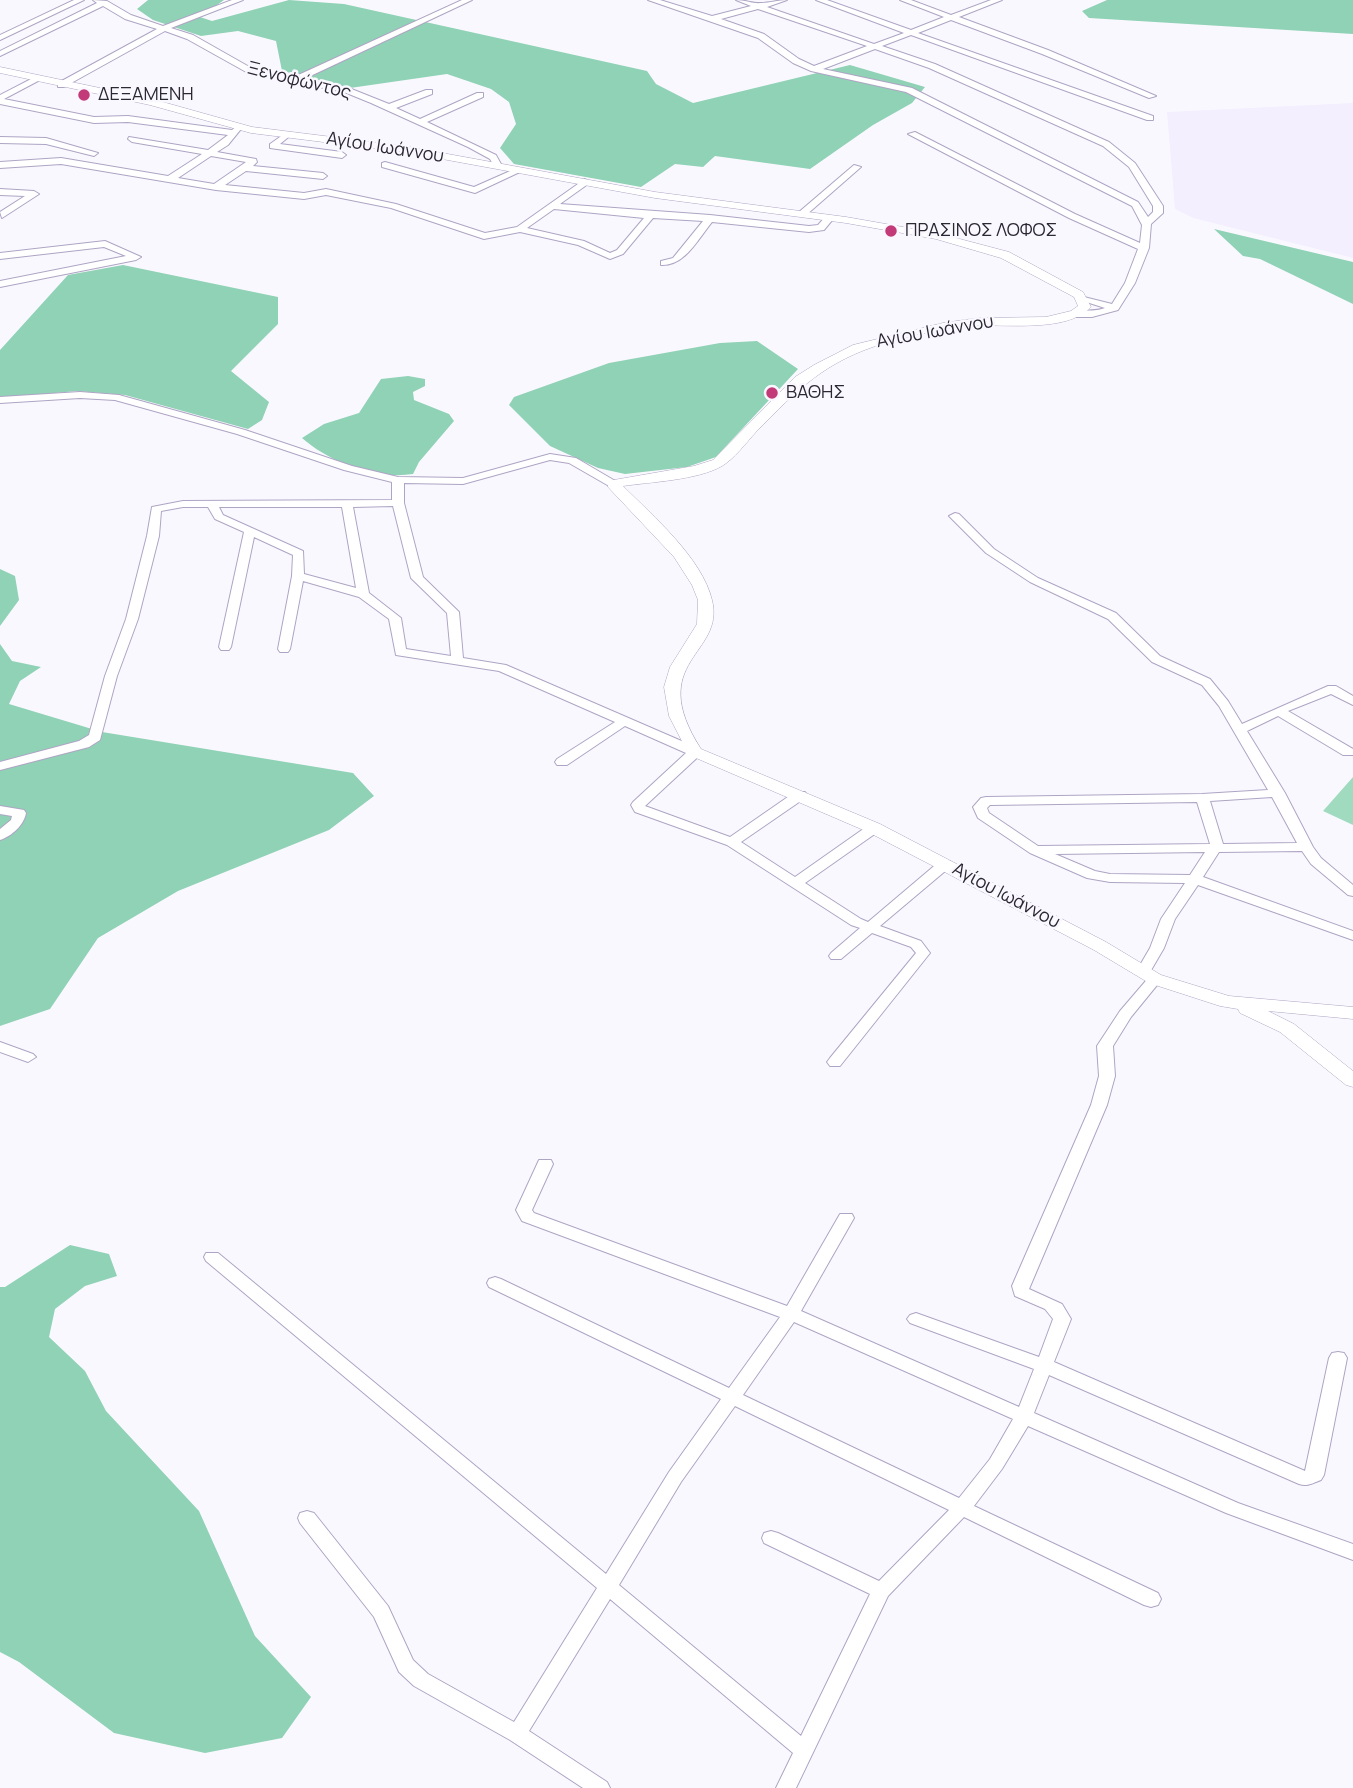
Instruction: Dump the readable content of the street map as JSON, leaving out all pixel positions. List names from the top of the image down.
{
  "streets": {
    "street": ["Ξενοφώντος", "Αγίου Ιωάννου"]
  },
  "crossings": [
    ["Ξενοφώντος", "Αγίου Ιωάννου"]
  ],
  "places": ["ΔΕΞΑΜΕΝΗ", "ΠΡΑΣΙΝΟΣ ΛΟΦΟΣ", "ΒΑΘΗΣ"]
}
